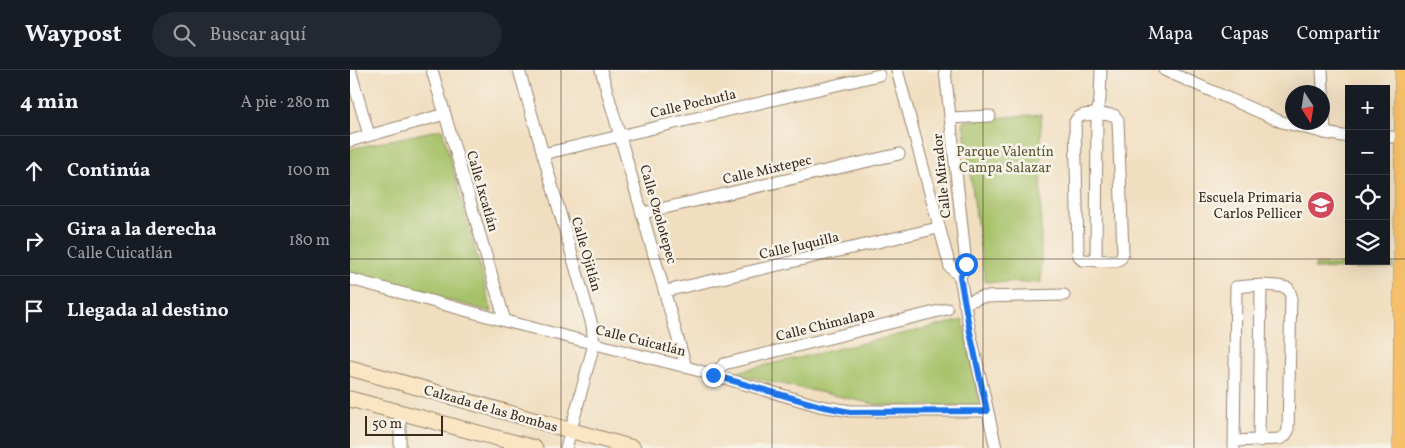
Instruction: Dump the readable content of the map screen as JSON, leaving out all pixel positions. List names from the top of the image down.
{
  "streets": {
    "main road": ["Calzada de las Bombas"],
    "street": [
      "Calle Pochutla",
      "Calle Mixtepec",
      "Calle Mirador",
      "Calle Ixcatlán",
      "Calle Ozolotepec",
      "Calle Juquilla",
      "Calle Ojitlán",
      "Calle Chimalapa",
      "Calle Cuicatlán"
    ]
  },
  "crossings": [
    ["Calle Pochutla", "Calle Ozolotepec"],
    ["Calle Pochutla", "Calle Ojitlán"],
    ["Calle Mixtepec", "Calle Ozolotepec"],
    ["Calle Ixcatlán", "Calle Cuicatlán"],
    ["Calle Ozolotepec", "Calle Juquilla"],
    ["Calle Ozolotepec", "Calle Cuicatlán"],
    ["Calle Ojitlán", "Calle Cuicatlán"],
    ["Calle Ojitlán", "Calzada de las Bombas"],
    ["Calle Chimalapa", "Calle Cuicatlán"]
  ],
  "parks": ["Parque Valentín Campa Salazar"],
  "places": {
    "school or university": ["Escuela Primaria Carlos Pellicer"]
  },
  "scale_bar": "50 m",
  "north": "bottom",
  "page": {
    "header": "Waypost",
    "search": "Buscar aquí",
    "nav": ["Mapa", "Capas", "Compartir"],
    "heading": ["4 min", "A pie · 280 m"],
    "map_buttons": ["+", "−"],
    "list": [
      ["Continúa", "100 m"],
      ["Gira a la derecha", "Calle Cuicatlán", "180 m"],
      "Llegada al destino"
    ],
    "scale": "50 m"
  }
}
